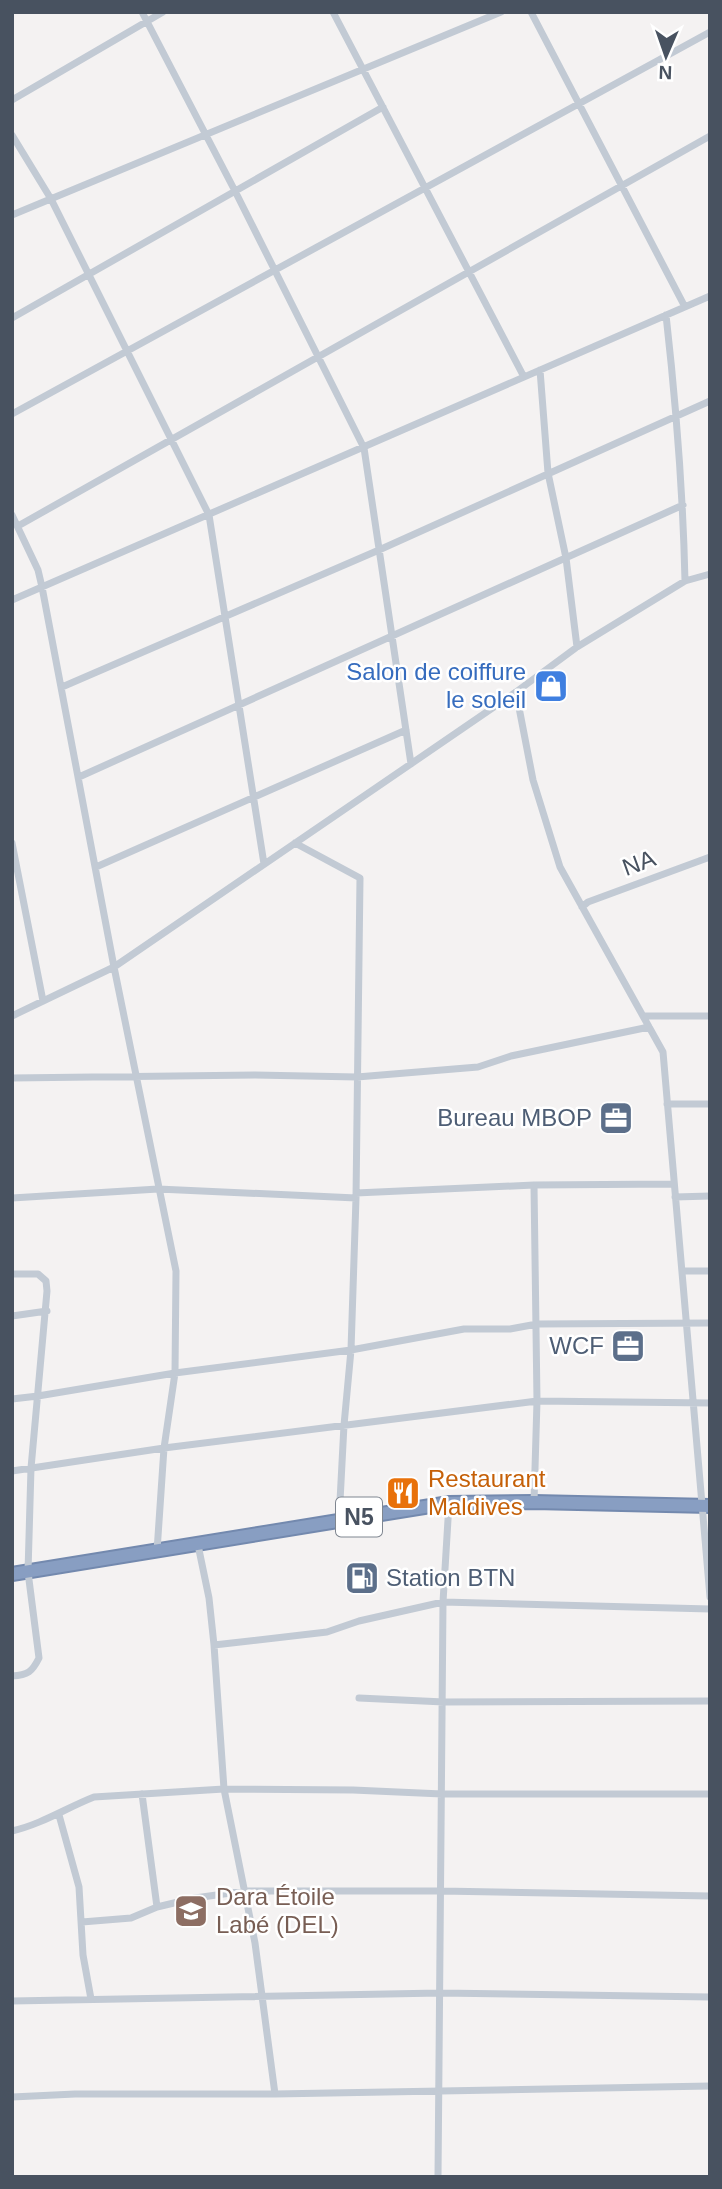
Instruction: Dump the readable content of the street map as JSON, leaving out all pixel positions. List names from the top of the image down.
{
  "streets": {
    "highway": ["N5"],
    "street": ["NA"]
  },
  "places": {
    "shop": ["Salon de coiffure le soleil"],
    "office": ["Bureau MBOP", "WCF"],
    "restaurant": ["Restaurant Maldives"],
    "fuel station": ["Station BTN"],
    "school or university": ["Dara Étoile Labé (DEL)"]
  },
  "north": "bottom"
}
